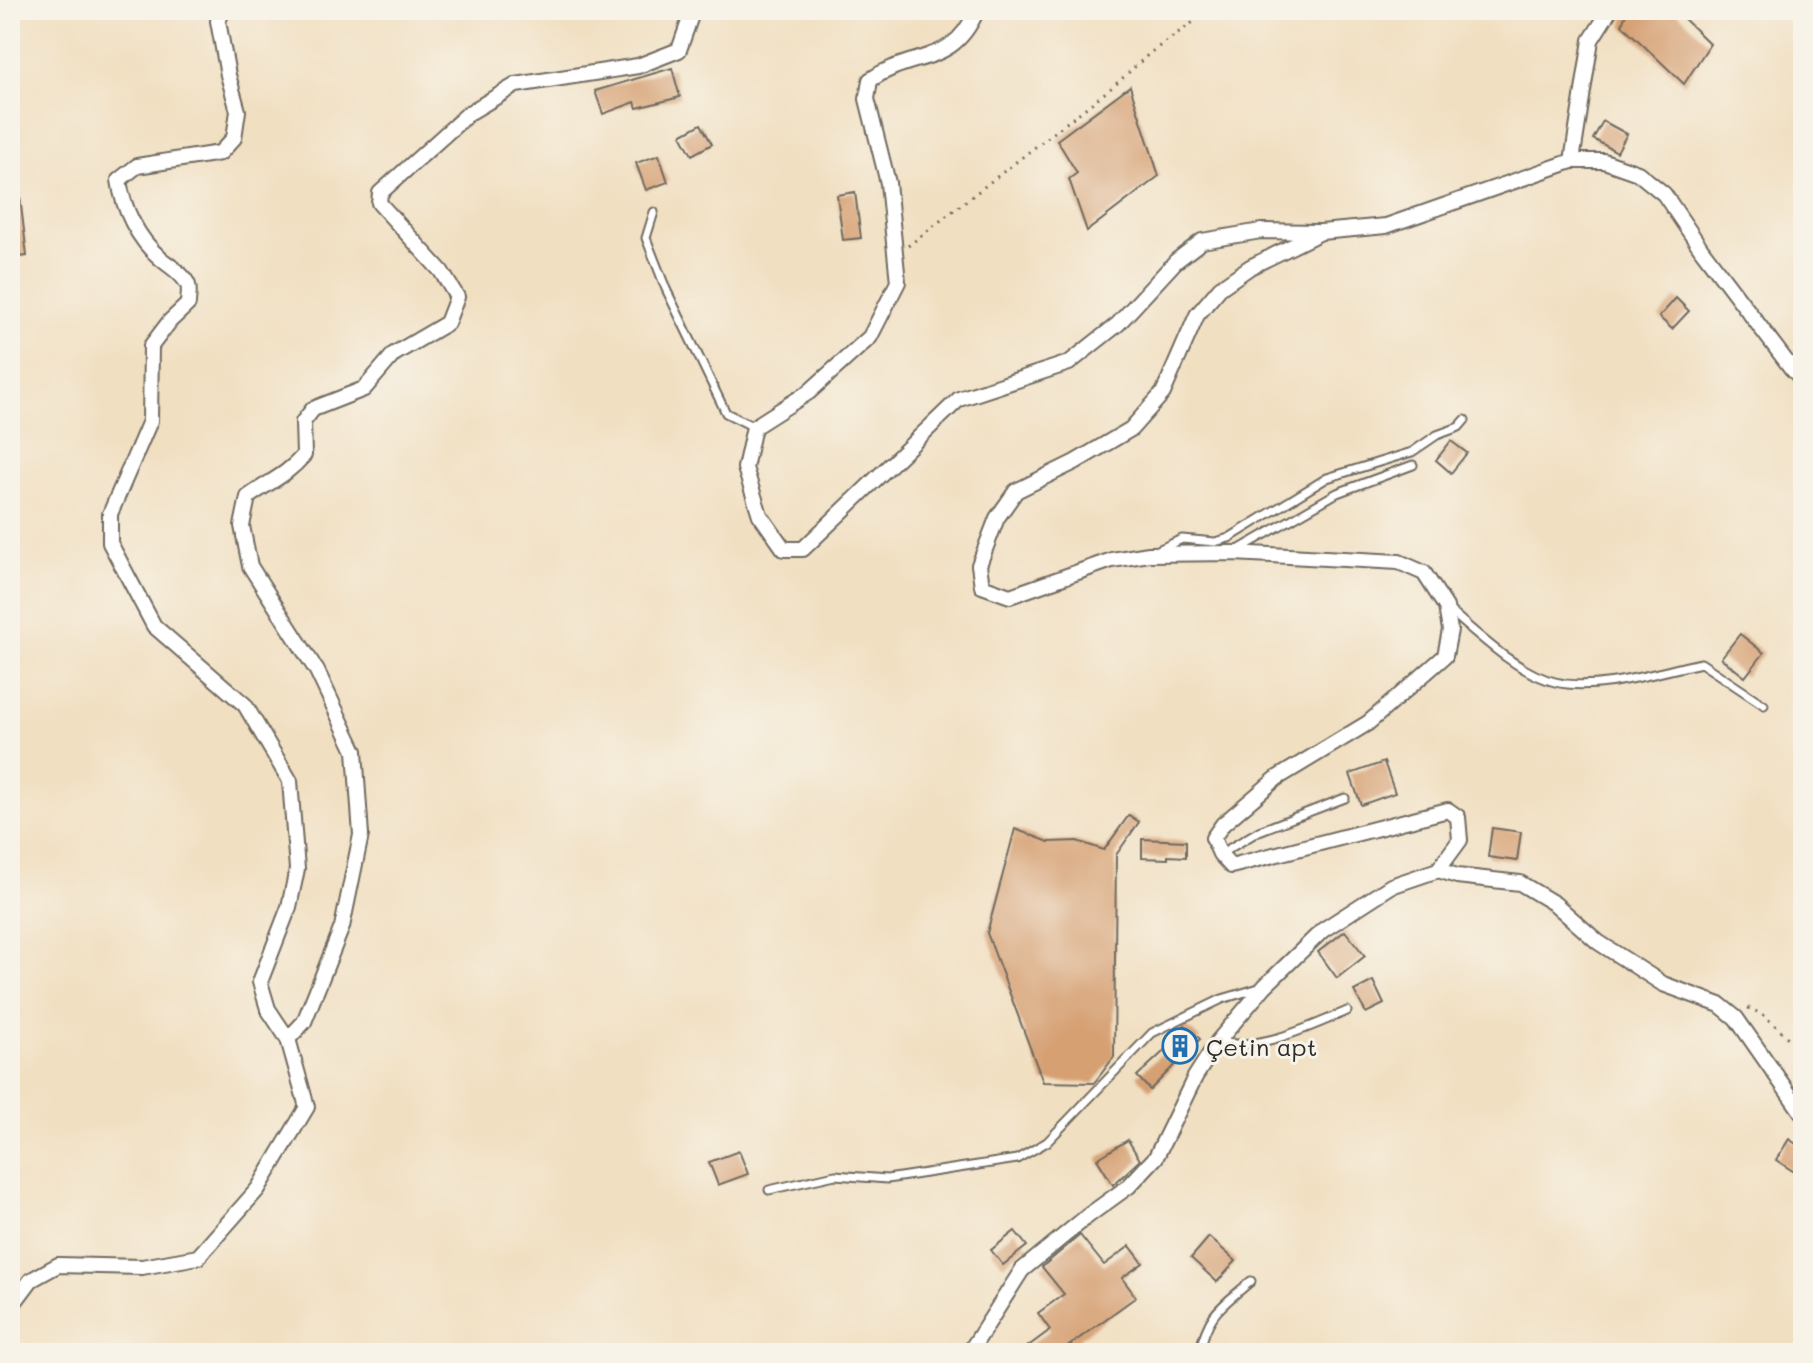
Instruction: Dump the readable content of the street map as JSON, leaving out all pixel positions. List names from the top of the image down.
{
  "places": {
    "building": ["Çetin apt"]
  }
}
